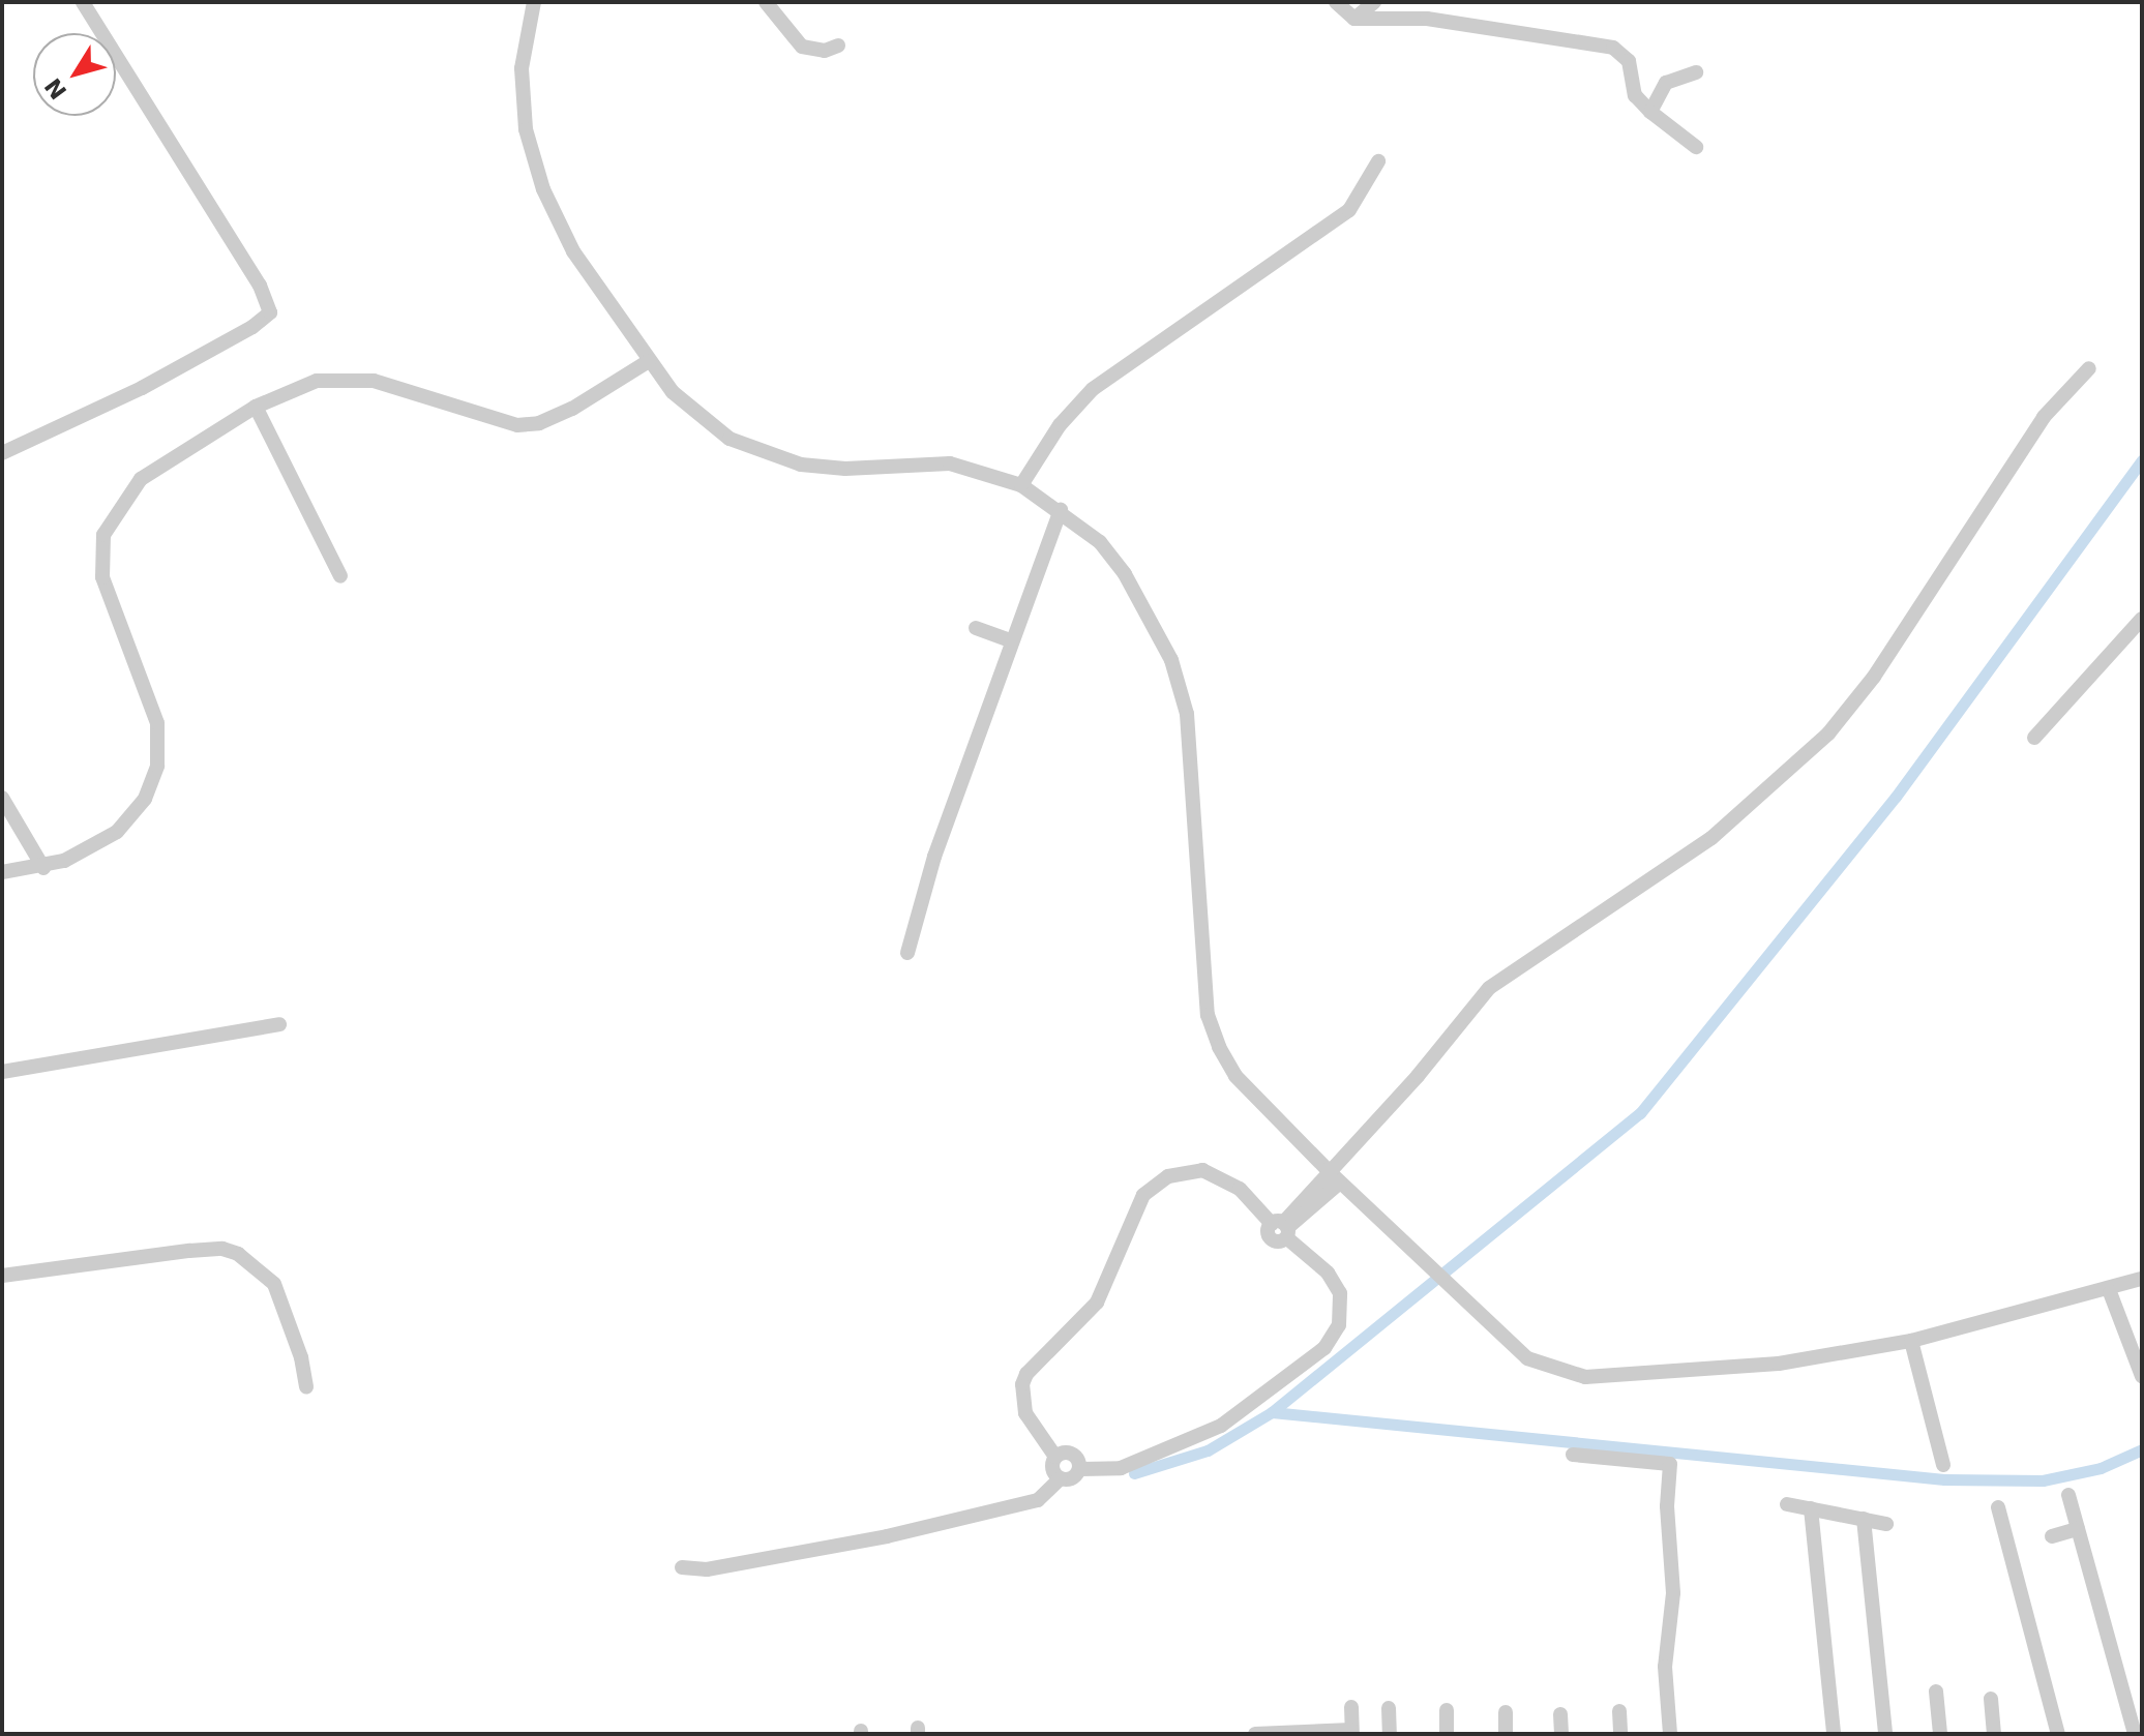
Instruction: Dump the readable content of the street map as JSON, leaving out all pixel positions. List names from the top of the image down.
{
  "north": "bottom left"
}
